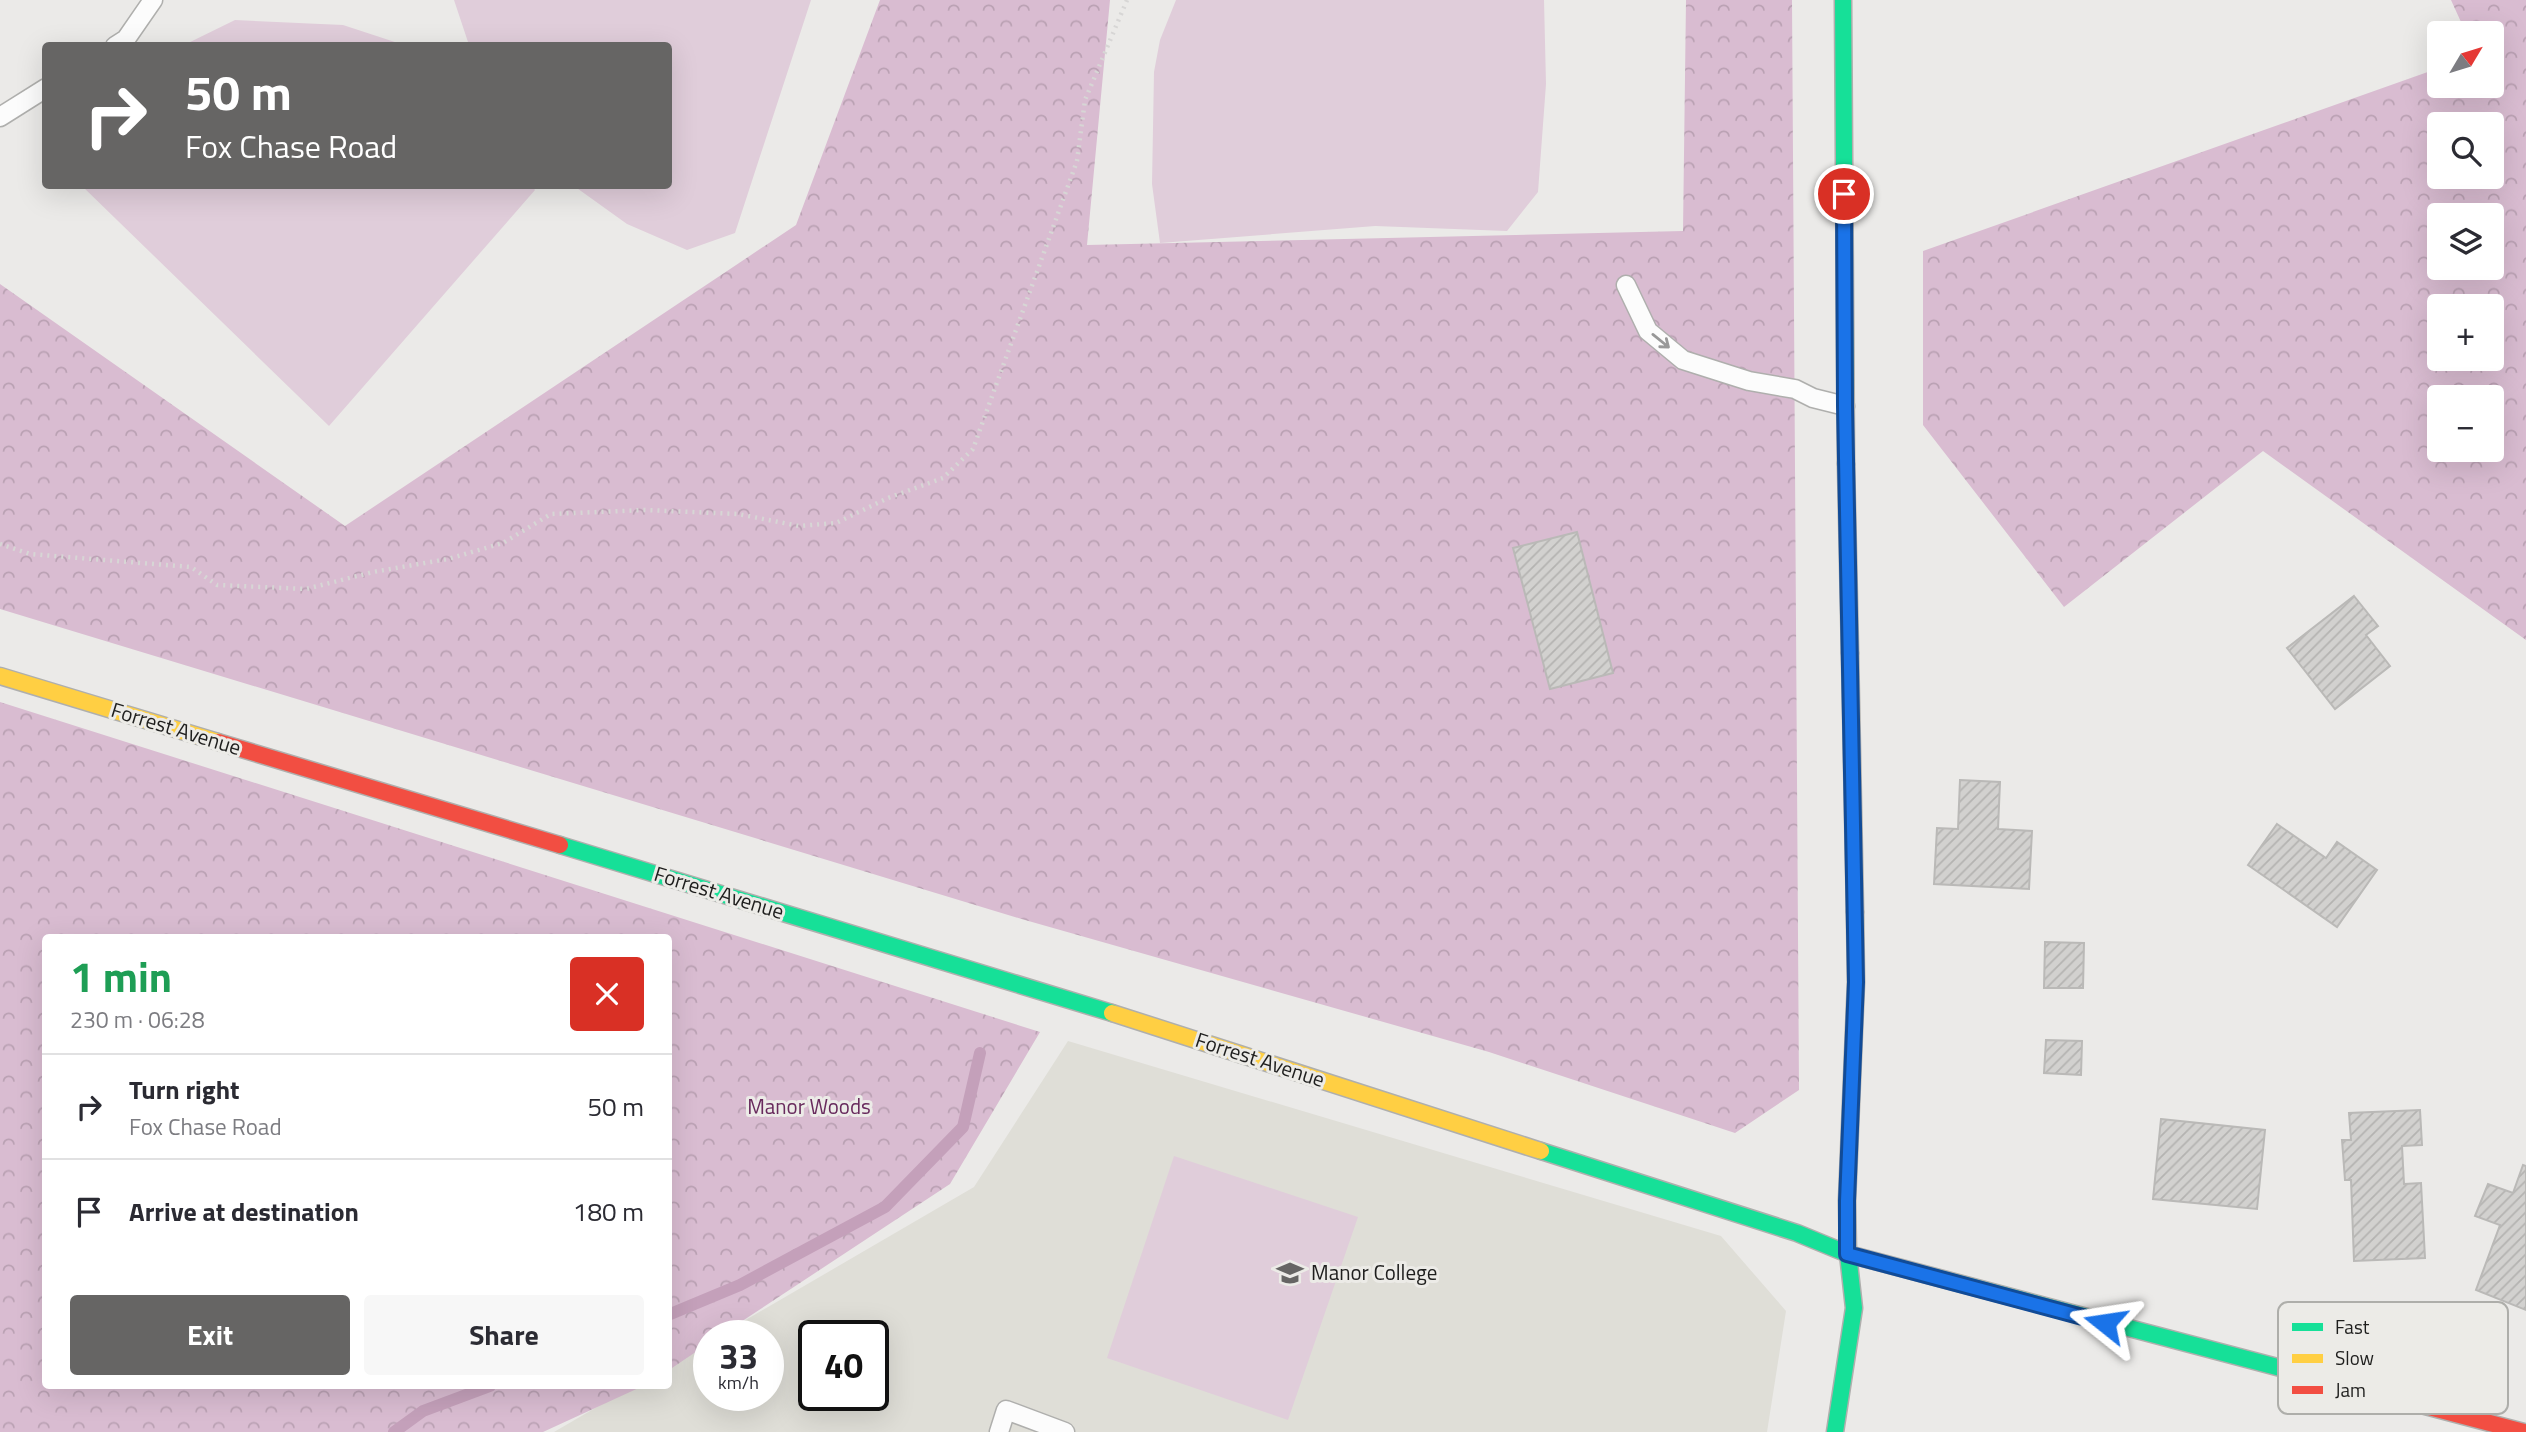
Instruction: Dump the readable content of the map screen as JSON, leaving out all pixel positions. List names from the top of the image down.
{
  "streets": {
    "street": ["Forrest Avenue"]
  },
  "parks": ["Manor Woods"],
  "places": {
    "school or university": ["Manor College"]
  },
  "legend": ["Fast", "Slow", "Jam"],
  "north": "top right",
  "page": {
    "map_buttons": ["+", "−"],
    "turn": ["50 m", "Fox Chase Road"],
    "heading": ["1 min", "230 m · 06:28"],
    "list": [
      {
        "name": "Turn right",
        "note": "Fox Chase Road",
        "value": "50 m"
      },
      {
        "name": "Arrive at destination",
        "value": "180 m"
      }
    ],
    "buttons": ["Exit", "Share"],
    "speed": "33 km/h",
    "limit": "40"
  }
}
